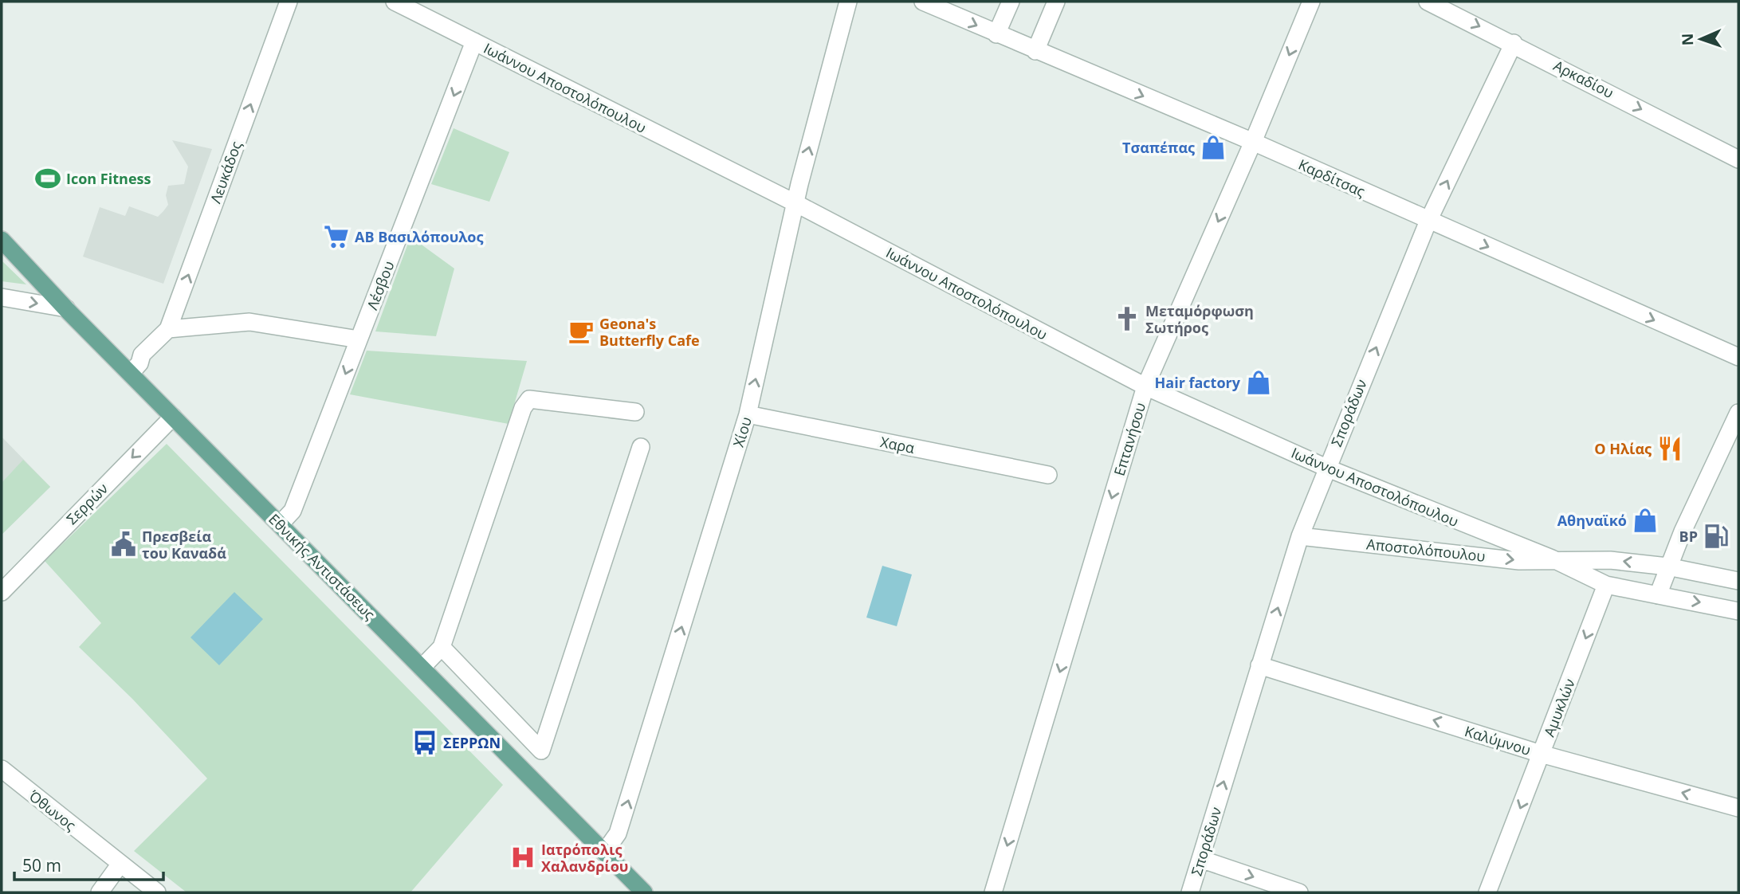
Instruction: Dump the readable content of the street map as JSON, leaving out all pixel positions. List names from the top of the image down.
{
  "streets": {
    "main road": ["Εθνικής Αντιστάσεως"],
    "street": [
      "Αρκαδίου",
      "Ιωάννου Αποστολόπουλου",
      "Λευκάδος",
      "Καρδίτσας",
      "Λέσβου",
      "Σποράδων",
      "Χίου",
      "Επτανήσου",
      "Χαρα",
      "Σερρών",
      "Αποστολόπουλου",
      "Αμυκλών",
      "Καλύμνου",
      "Όθωνος"
    ]
  },
  "crossings": [
    ["Αρκαδίου", "Σποράδων"],
    ["Ιωάννου Αποστολόπουλου", "Λέσβου"],
    ["Ιωάννου Αποστολόπουλου", "Σποράδων"],
    ["Ιωάννου Αποστολόπουλου", "Χίου"],
    ["Ιωάννου Αποστολόπουλου", "Επτανήσου"],
    ["Ιωάννου Αποστολόπουλου", "Αποστολόπουλου"],
    ["Ιωάννου Αποστολόπουλου", "Αμυκλών"],
    ["Λευκάδος", "Εθνικής Αντιστάσεως"],
    ["Καρδίτσας", "Σποράδων"],
    ["Καρδίτσας", "Επτανήσου"],
    ["Λέσβου", "Εθνικής Αντιστάσεως"],
    ["Σποράδων", "Αποστολόπουλου"],
    ["Σποράδων", "Καλύμνου"],
    ["Χίου", "Χαρα"],
    ["Χίου", "Εθνικής Αντιστάσεως"],
    ["Σερρών", "Εθνικής Αντιστάσεως"],
    ["Αμυκλών", "Καλύμνου"]
  ],
  "one_way": [
    "Αρκαδίου",
    "Λευκάδος",
    "Καρδίτσας",
    "Λέσβου",
    "Σποράδων",
    "Επτανήσου",
    "Σερρών",
    "Αποστολόπουλου",
    "Αμυκλών",
    "Καλύμνου"
  ],
  "places": {
    "shop": ["Τσαπέπας", "Hair factory", "Αθηναϊκό"],
    "sports": ["Icon Fitness"],
    "supermarket": ["ΑΒ Βασιλόπουλος"],
    "church": ["Μεταμόρφωση Σωτήρος"],
    "cafe": ["Geona's Butterfly Cafe"],
    "restaurant": ["Ο Ηλίας"],
    "fuel station": ["BP"],
    "public building": ["Πρεσβεία του Καναδά"],
    "bus stop": ["ΣΕΡΡΩΝ"],
    "hospital": ["Ιατρόπολις Χαλανδρίου"]
  },
  "scale_bar": "50 m",
  "north": "left"
}
